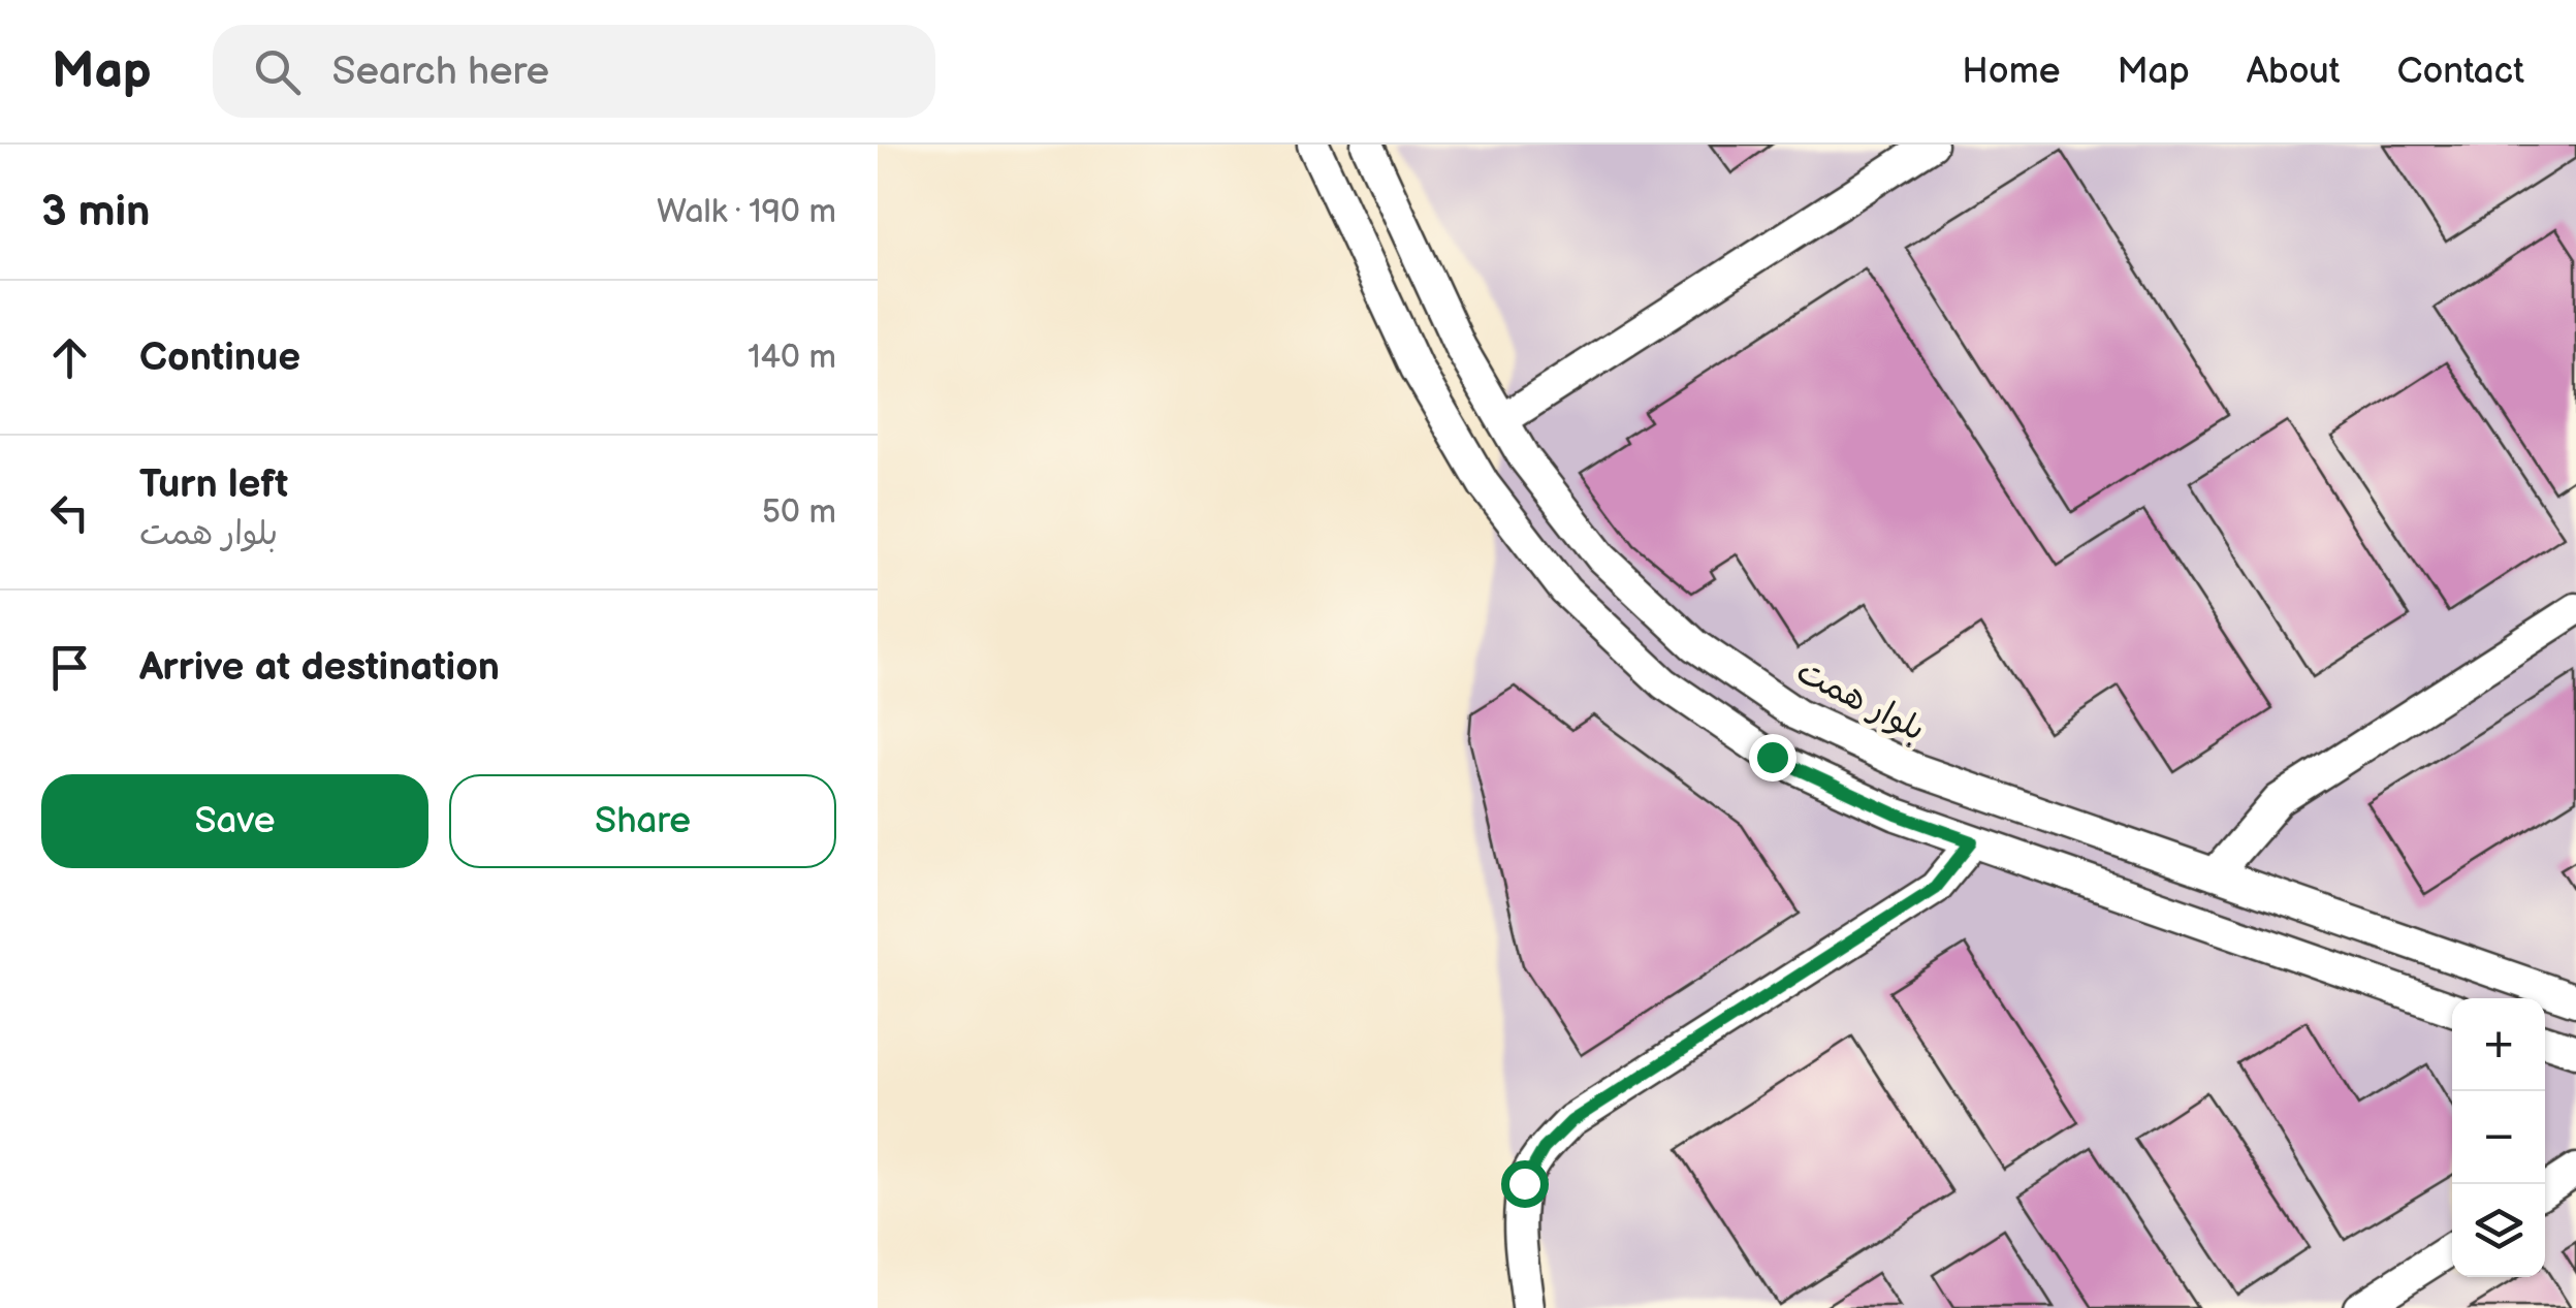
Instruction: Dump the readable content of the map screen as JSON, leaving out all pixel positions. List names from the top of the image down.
{
  "streets": {
    "street": ["بلوار همت"]
  },
  "page": {
    "header": "Map",
    "search": "Search here",
    "nav": [
      "Home",
      "Map",
      "About",
      "Contact"
    ],
    "heading": ["3 min", "Walk · 190 m"],
    "list": [
      ["Continue", "140 m"],
      ["Turn left", "بلوار همت", "50 m"],
      "Arrive at destination"
    ],
    "buttons": ["Save", "Share"],
    "map_buttons": ["+", "−"]
  }
}
